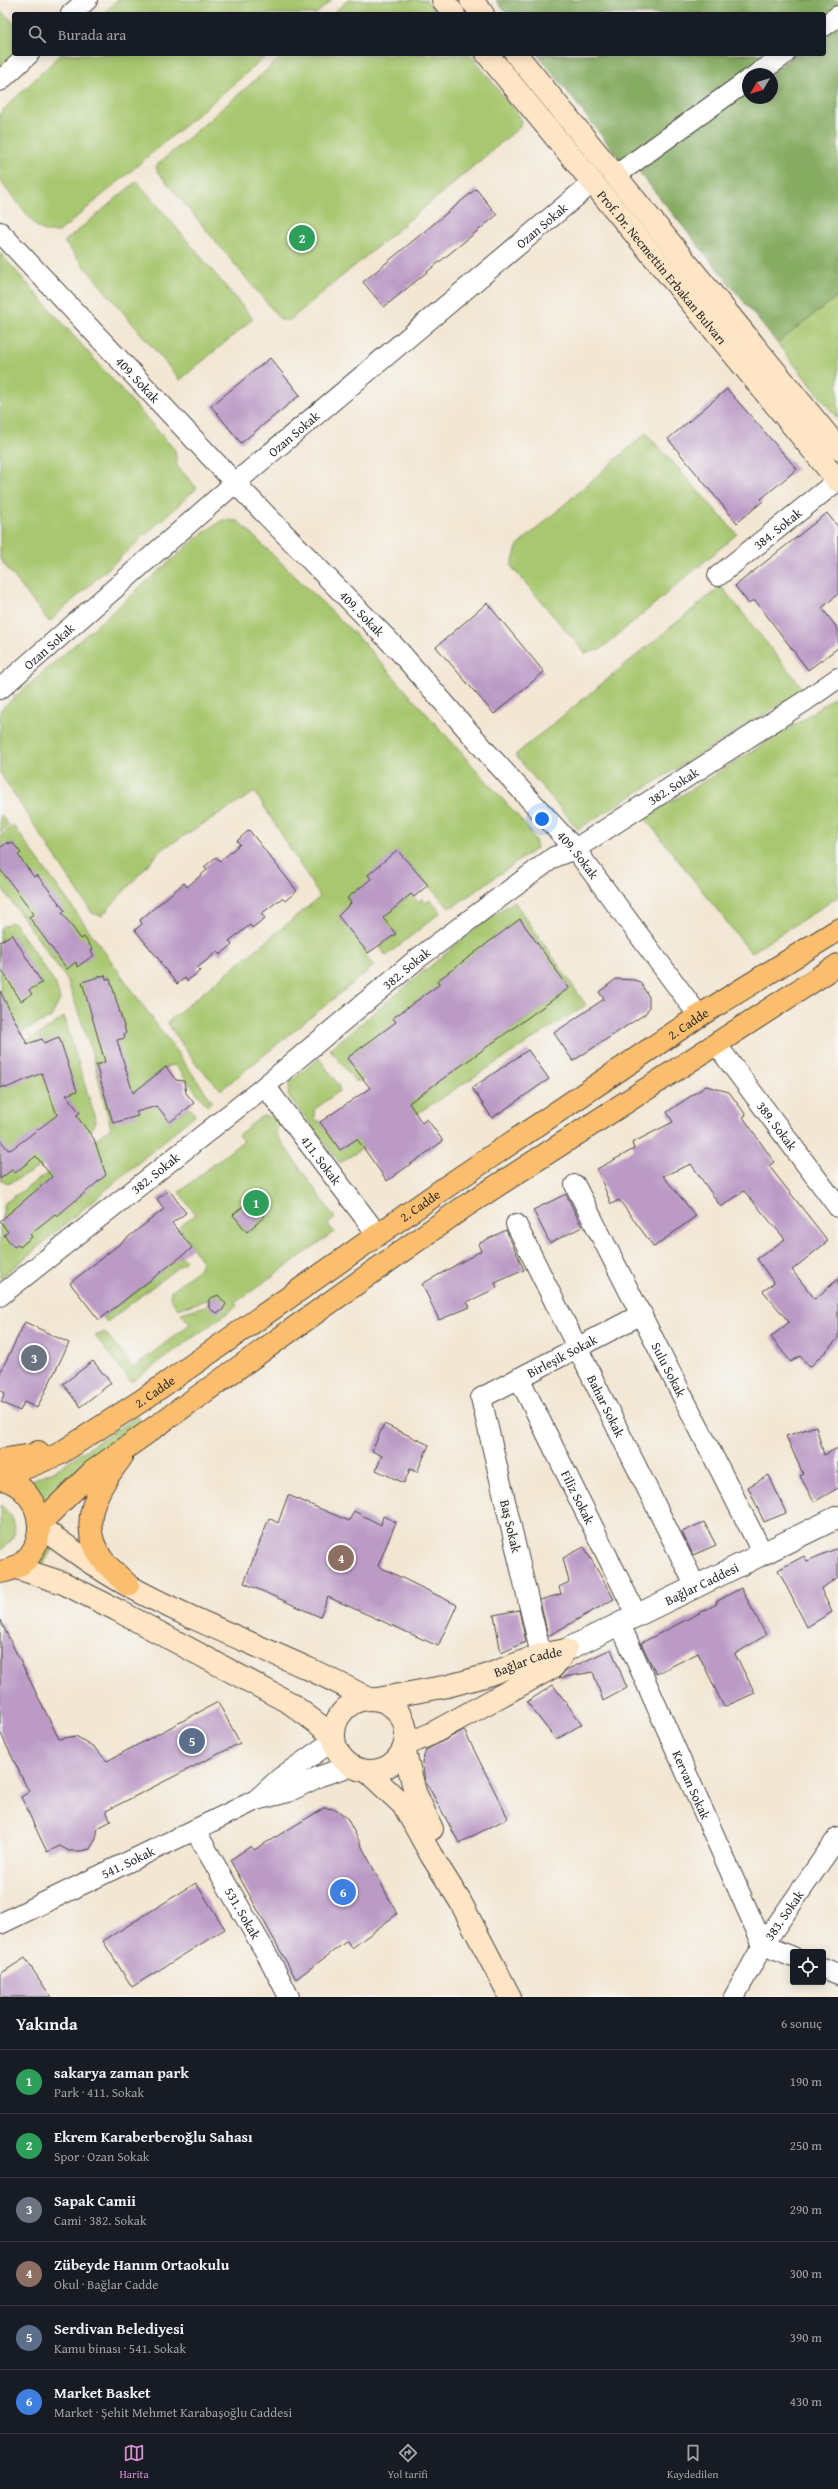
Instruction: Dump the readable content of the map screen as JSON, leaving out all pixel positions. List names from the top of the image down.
{
  "streets": {
    "main road": ["Prof. Dr. Necmettin Erbakan Bulvarı", "2. Cadde", "Bağlar Cadde"],
    "street": [
      "Ozan Sokak",
      "409. Sokak",
      "384. Sokak",
      "382. Sokak",
      "389. Sokak",
      "411. Sokak",
      "Birleşik Sokak",
      "Sulu Sokak",
      "Bahar Sokak",
      "Filiz Sokak",
      "Baş Sokak",
      "Bağlar Caddesi",
      "Kervan Sokak",
      "541. Sokak",
      "531. Sokak",
      "383. Sokak"
    ]
  },
  "crossings": [
    ["Ozan Sokak", "Prof. Dr. Necmettin Erbakan Bulvarı"],
    ["Ozan Sokak", "409. Sokak"],
    ["Prof. Dr. Necmettin Erbakan Bulvarı", "384. Sokak"],
    ["409. Sokak", "382. Sokak"],
    ["409. Sokak", "2. Cadde"],
    ["382. Sokak", "411. Sokak"],
    ["2. Cadde", "389. Sokak"],
    ["2. Cadde", "411. Sokak"],
    ["Birleşik Sokak", "Sulu Sokak"],
    ["Birleşik Sokak", "Bahar Sokak"],
    ["Birleşik Sokak", "Filiz Sokak"],
    ["Birleşik Sokak", "Baş Sokak"],
    ["Sulu Sokak", "Bağlar Caddesi"],
    ["Bahar Sokak", "Bağlar Caddesi"],
    ["Filiz Sokak", "Bağlar Caddesi"],
    ["Filiz Sokak", "Kervan Sokak"],
    ["Baş Sokak", "Bağlar Cadde"],
    ["Bağlar Caddesi", "Bağlar Cadde"],
    ["Bağlar Caddesi", "Kervan Sokak"],
    ["Kervan Sokak", "383. Sokak"],
    ["541. Sokak", "531. Sokak"]
  ],
  "north": "bottom left",
  "page": {
    "search": "Burada ara",
    "pins": [
      "2",
      "1",
      "3",
      "4",
      "5",
      "6"
    ],
    "heading": ["Yakında", "6 sonuç"],
    "list": [
      {
        "mark": "1",
        "name": "sakarya zaman park",
        "note": "Park · 411. Sokak",
        "value": "190 m"
      },
      {
        "mark": "2",
        "name": "Ekrem Karaberberoğlu Sahası",
        "note": "Spor · Ozan Sokak",
        "value": "250 m"
      },
      {
        "mark": "3",
        "name": "Sapak Camii",
        "note": "Cami · 382. Sokak",
        "value": "290 m"
      },
      {
        "mark": "4",
        "name": "Zübeyde Hanım Ortaokulu",
        "note": "Okul · Bağlar Cadde",
        "value": "300 m"
      },
      {
        "mark": "5",
        "name": "Serdivan Belediyesi",
        "note": "Kamu binası · 541. Sokak",
        "value": "390 m"
      },
      {
        "mark": "6",
        "name": "Market Basket",
        "note": "Market · Şehit Mehmet Karabaşoğlu Caddesi",
        "value": "430 m"
      }
    ],
    "nav": ["Harita", "Yol tarifi", "Kaydedilen"]
  }
}
